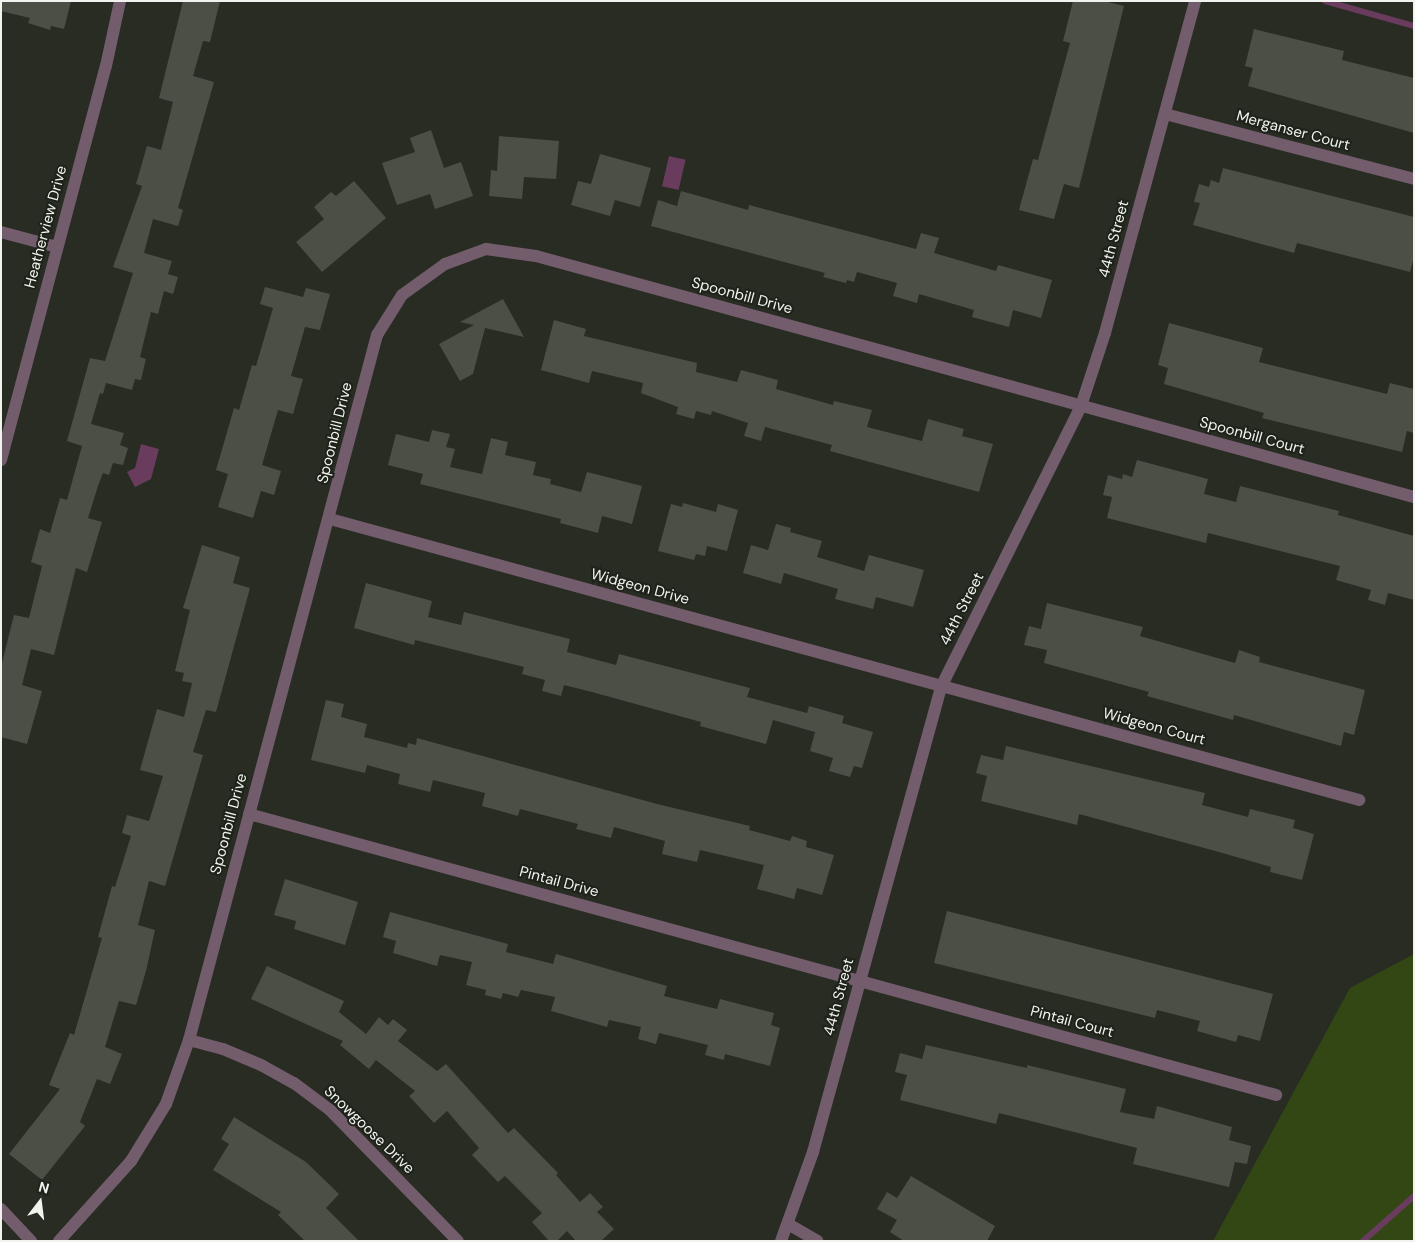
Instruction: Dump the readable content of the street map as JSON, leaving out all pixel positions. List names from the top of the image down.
{
  "streets": {
    "street": [
      "Merganser Court",
      "Heatherview Drive",
      "44th Street",
      "Spoonbill Drive",
      "Spoonbill Court",
      "Widgeon Drive",
      "Widgeon Court",
      "Pintail Drive",
      "Pintail Court",
      "Snowgoose Drive"
    ]
  },
  "crossings": [
    ["Merganser Court", "44th Street"],
    ["44th Street", "Spoonbill Drive"],
    ["44th Street", "Spoonbill Court"],
    ["44th Street", "Widgeon Drive"],
    ["44th Street", "Widgeon Court"],
    ["44th Street", "Pintail Drive"],
    ["44th Street", "Pintail Court"],
    ["Spoonbill Drive", "Spoonbill Court"],
    ["Spoonbill Drive", "Widgeon Drive"],
    ["Spoonbill Drive", "Pintail Drive"],
    ["Spoonbill Drive", "Snowgoose Drive"],
    ["Widgeon Drive", "Widgeon Court"],
    ["Pintail Drive", "Pintail Court"]
  ],
  "north": "top"
}
